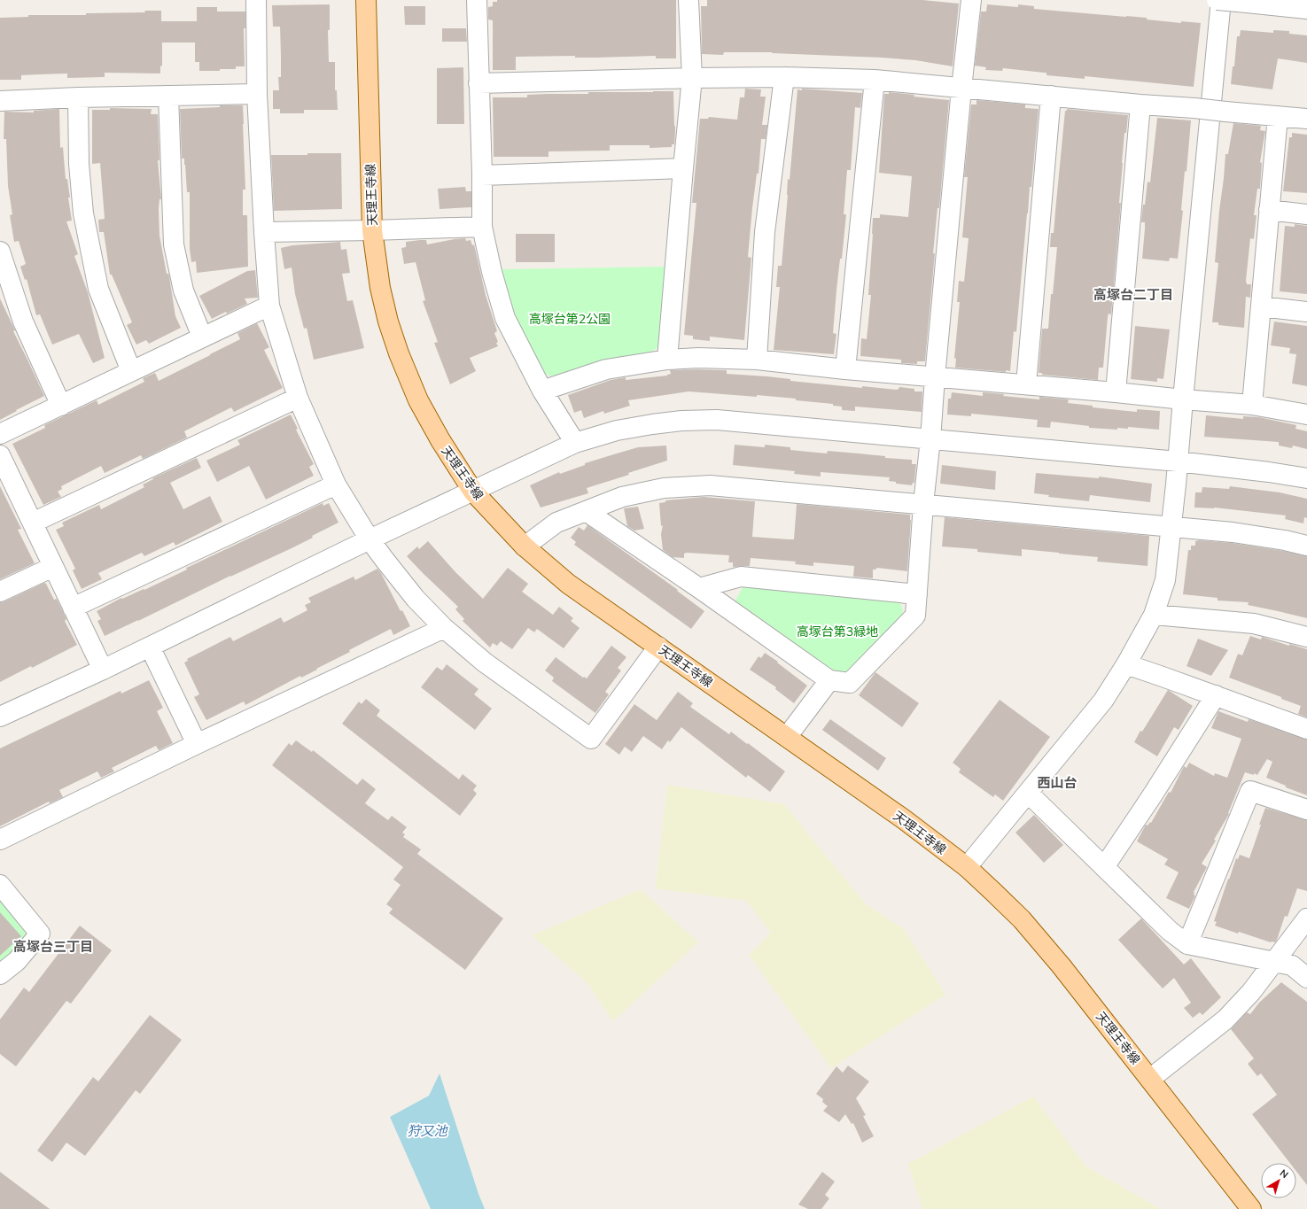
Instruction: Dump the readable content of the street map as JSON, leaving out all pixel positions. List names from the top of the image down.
{
  "streets": {
    "main road": ["天理王寺線"]
  },
  "districts": ["高塚台二丁目", "西山台", "高塚台三丁目"],
  "water": ["狩又池"],
  "parks": ["高塚台第2公園", "高塚台第3緑地"],
  "north": "top right"
}
